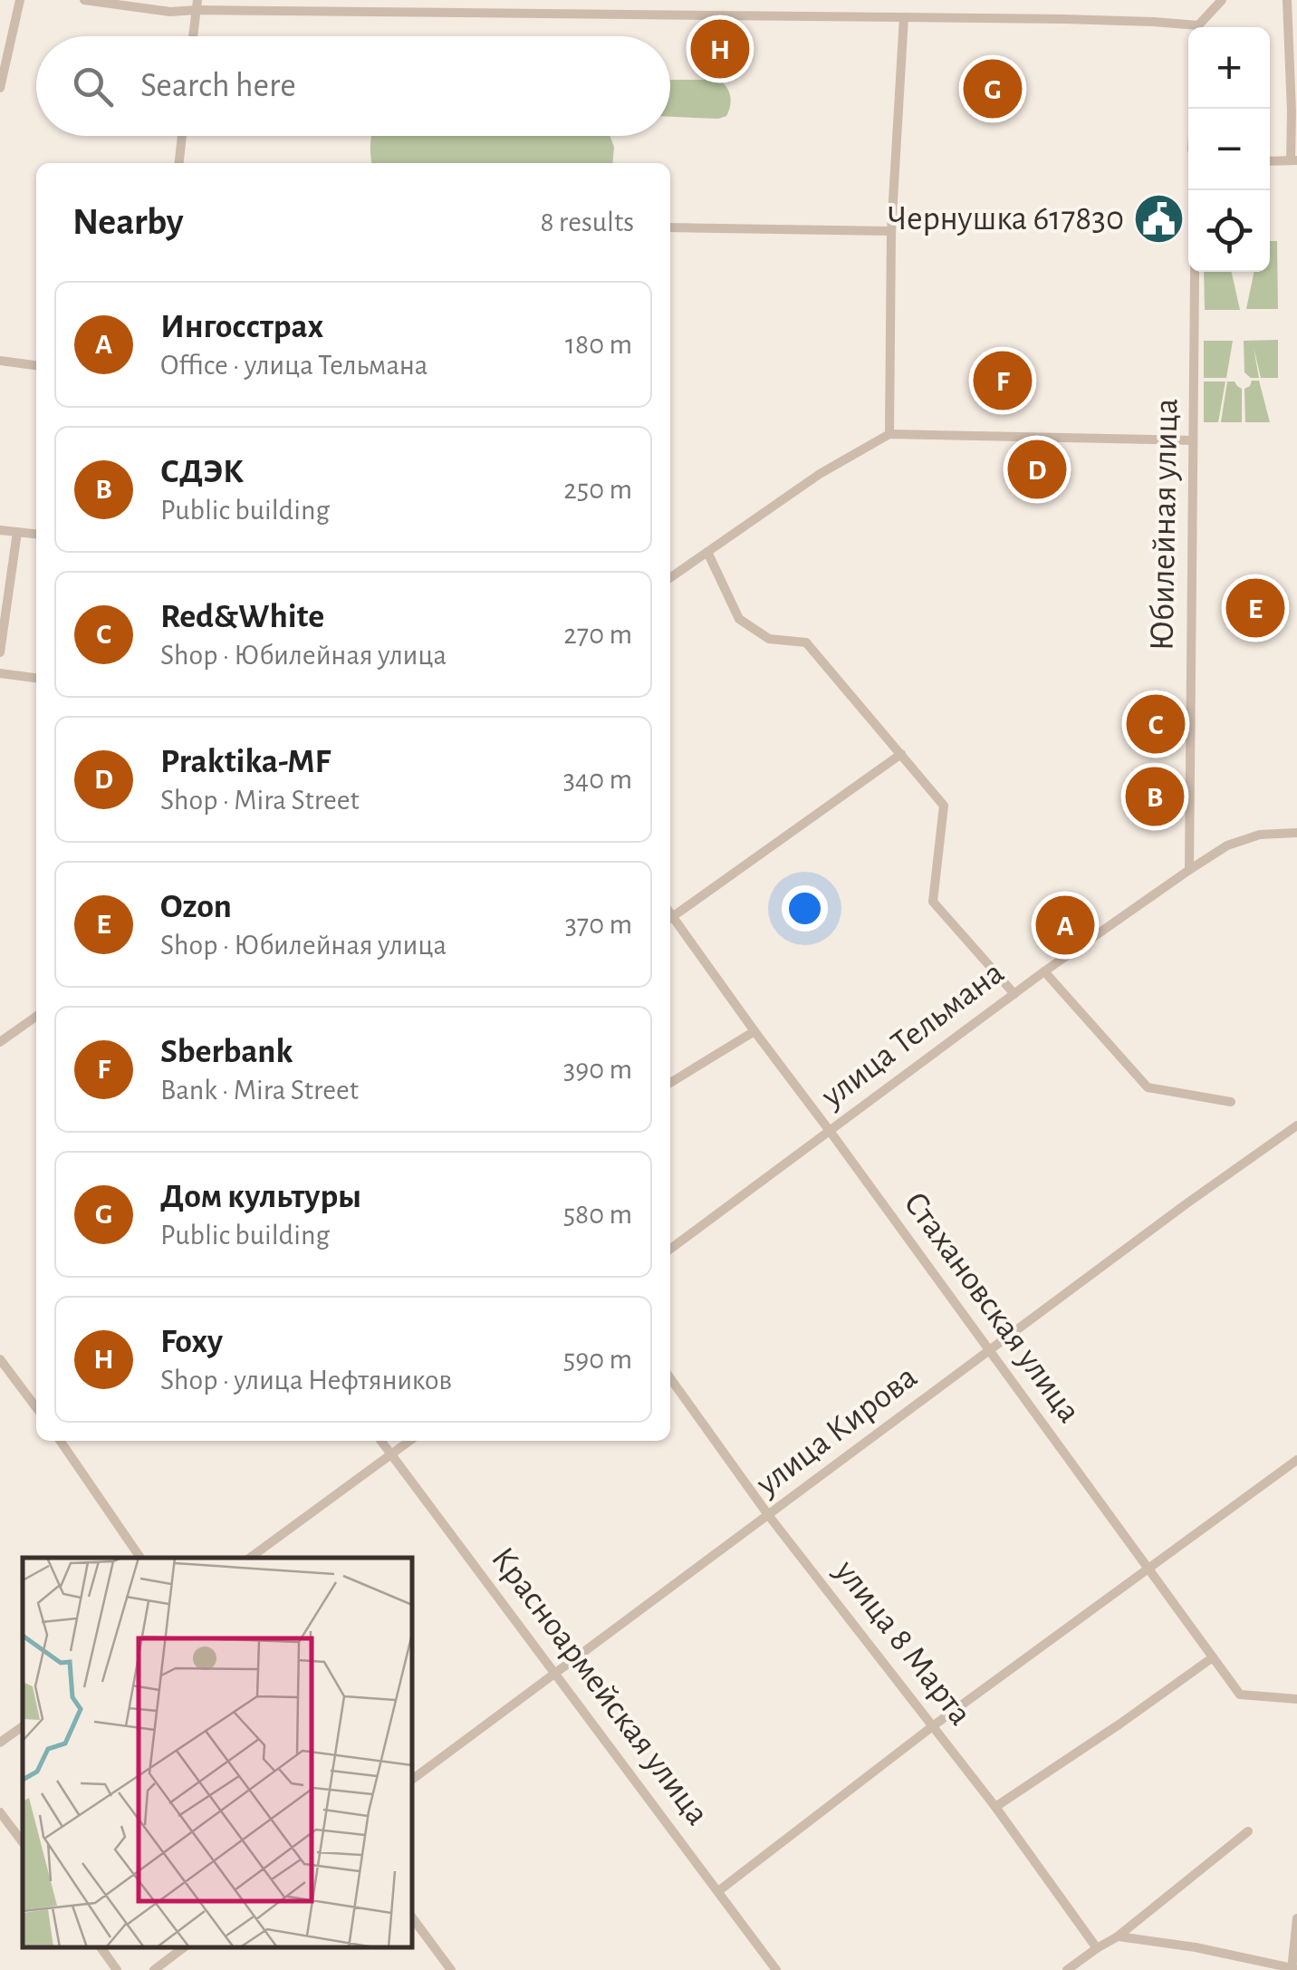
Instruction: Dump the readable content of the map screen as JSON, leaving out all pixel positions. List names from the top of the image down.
{
  "streets": {
    "street": [
      "Юбилейная улица",
      "улица Тельмана",
      "Стахановская улица",
      "улица Кирова",
      "улица 8 Марта",
      "Красноармейская улица"
    ]
  },
  "crossings": [
    ["Юбилейная улица", "улица Тельмана"],
    ["улица Тельмана", "Стахановская улица"],
    ["Стахановская улица", "улица Кирова"],
    ["улица Кирова", "улица 8 Марта"],
    ["улица Кирова", "Красноармейская улица"]
  ],
  "places": {
    "public building": ["Чернушка 617830"]
  },
  "page": {
    "pins": [
      "H",
      "G",
      "F",
      "D",
      "E",
      "C",
      "B",
      "A"
    ],
    "map_buttons": ["+", "−"],
    "search": "Search here",
    "heading": ["Nearby", "8 results"],
    "list": [
      {
        "mark": "A",
        "name": "Ингосстрах",
        "note": "Office · улица Тельмана",
        "value": "180 m"
      },
      {
        "mark": "B",
        "name": "СДЭК",
        "note": "Public building",
        "value": "250 m"
      },
      {
        "mark": "C",
        "name": "Red&White",
        "note": "Shop · Юбилейная улица",
        "value": "270 m"
      },
      {
        "mark": "D",
        "name": "Praktika-MF",
        "note": "Shop · Mira Street",
        "value": "340 m"
      },
      {
        "mark": "E",
        "name": "Ozon",
        "note": "Shop · Юбилейная улица",
        "value": "370 m"
      },
      {
        "mark": "F",
        "name": "Sberbank",
        "note": "Bank · Mira Street",
        "value": "390 m"
      },
      {
        "mark": "G",
        "name": "Дом культуры",
        "note": "Public building",
        "value": "580 m"
      },
      {
        "mark": "H",
        "name": "Foxy",
        "note": "Shop · улица Нефтяников",
        "value": "590 m"
      }
    ]
  }
}
